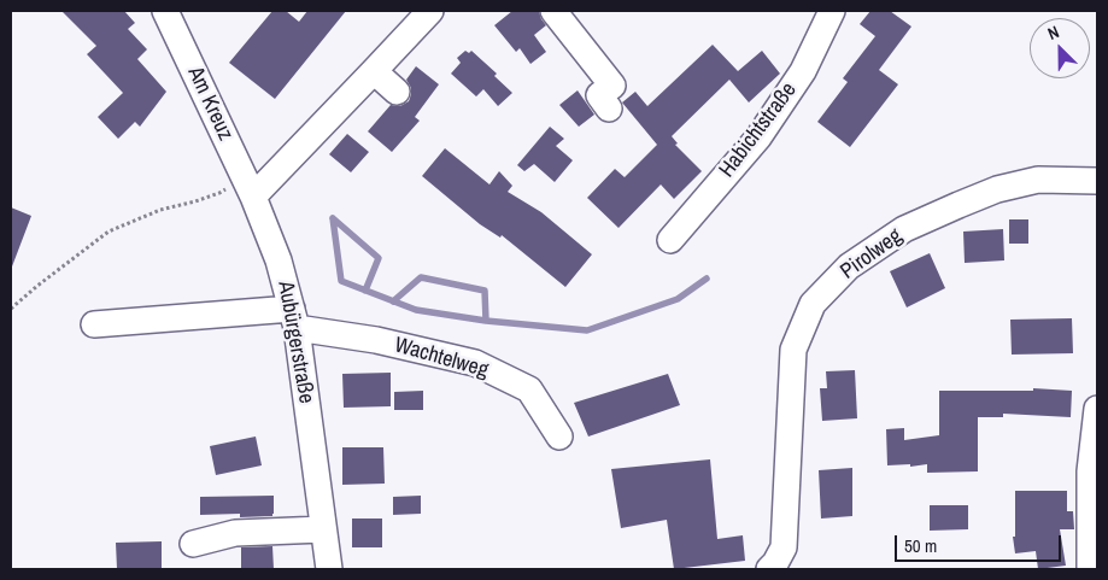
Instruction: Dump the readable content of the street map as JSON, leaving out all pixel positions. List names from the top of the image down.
{
  "streets": {
    "street": [
      "Am Kreuz",
      "Habichtstraße",
      "Pirolweg",
      "Aubürgerstraße",
      "Wachtelweg"
    ]
  },
  "crossings": [
    ["Am Kreuz", "Aubürgerstraße"],
    ["Aubürgerstraße", "Wachtelweg"]
  ],
  "scale_bar": "50 m",
  "north": "top left"
}
